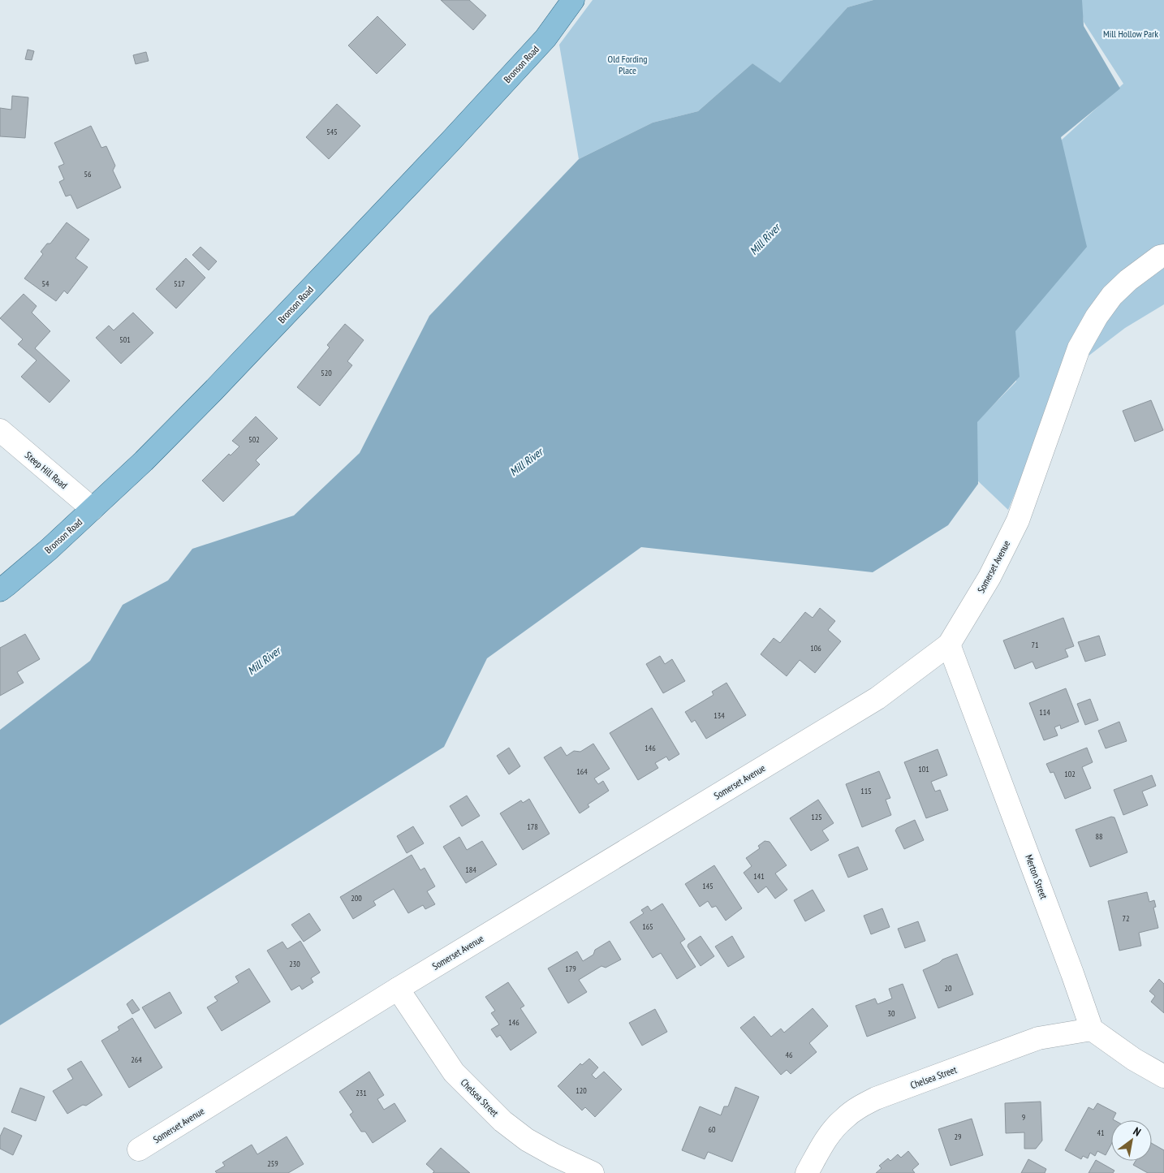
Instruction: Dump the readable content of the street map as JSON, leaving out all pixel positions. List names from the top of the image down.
{
  "streets": {
    "main road": ["Bronson Road"],
    "street": [
      "Steep Hill Road",
      "Somerset Avenue",
      "Merton Street",
      "Chelsea Street"
    ]
  },
  "crossings": [
    ["Bronson Road", "Steep Hill Road"],
    ["Somerset Avenue", "Merton Street"],
    ["Somerset Avenue", "Chelsea Street"],
    ["Merton Street", "Chelsea Street"]
  ],
  "water": ["Mill River"],
  "parks": ["Mill Hollow Park", "Old Fording Place"],
  "house_numbers": [
    "545",
    "56",
    "54",
    "517",
    "501",
    "520",
    "502",
    "71",
    "106",
    "114",
    "134",
    "146",
    "101",
    "164",
    "102",
    "115",
    "125",
    "178",
    "88",
    "184",
    "141",
    "145",
    "200",
    "72",
    "165",
    "230",
    "179",
    "20",
    "30",
    "146",
    "46",
    "264",
    "120",
    "231",
    "9",
    "60",
    "41",
    "29",
    "259"
  ],
  "north": "top right"
}
